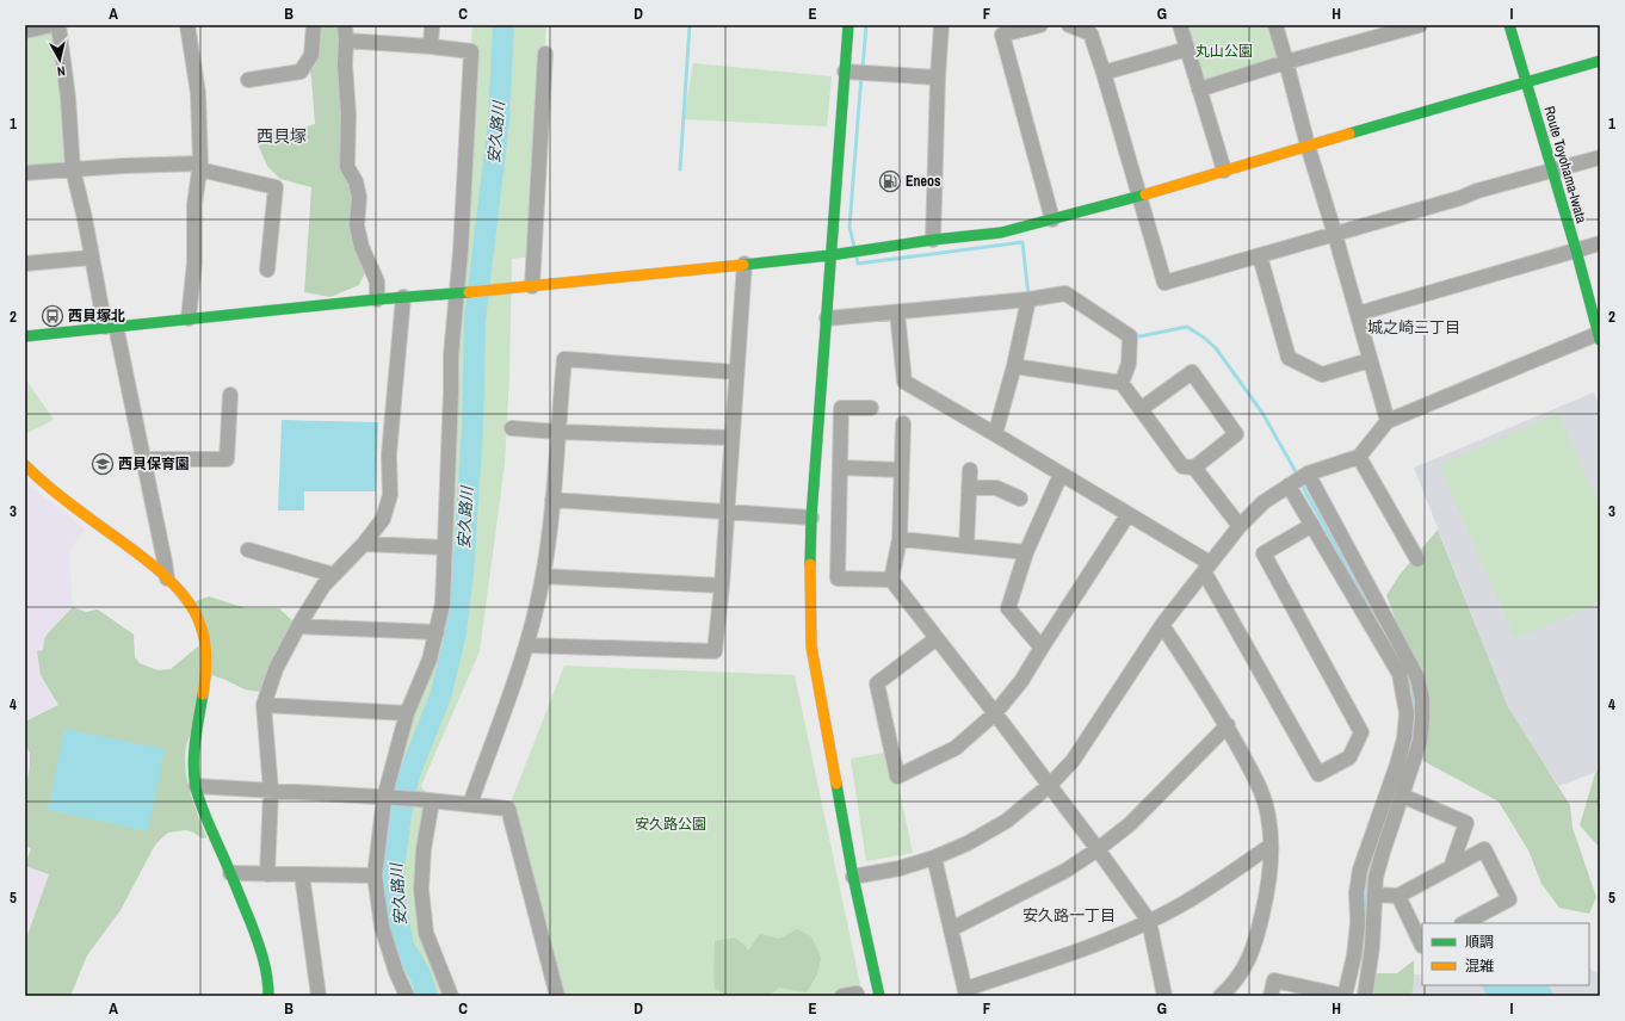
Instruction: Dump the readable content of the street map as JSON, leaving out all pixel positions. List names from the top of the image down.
{
  "streets": {
    "street": ["Route Toyohama-Iwata"]
  },
  "districts": ["西貝塚", "城之崎三丁目", "安久路一丁目"],
  "water": ["安久路川"],
  "parks": ["丸山公園", "安久路公園"],
  "places": {
    "fuel station": ["Eneos"],
    "bus stop": ["西貝塚北"],
    "school or university": ["西貝保育園"]
  },
  "legend": ["順調", "混雑"],
  "north": "bottom",
  "grid": {
    "columns": [
      "A",
      "B",
      "C",
      "D",
      "E",
      "F",
      "G",
      "H",
      "I"
    ],
    "rows": [
      "1",
      "2",
      "3",
      "4",
      "5"
    ]
  }
}
